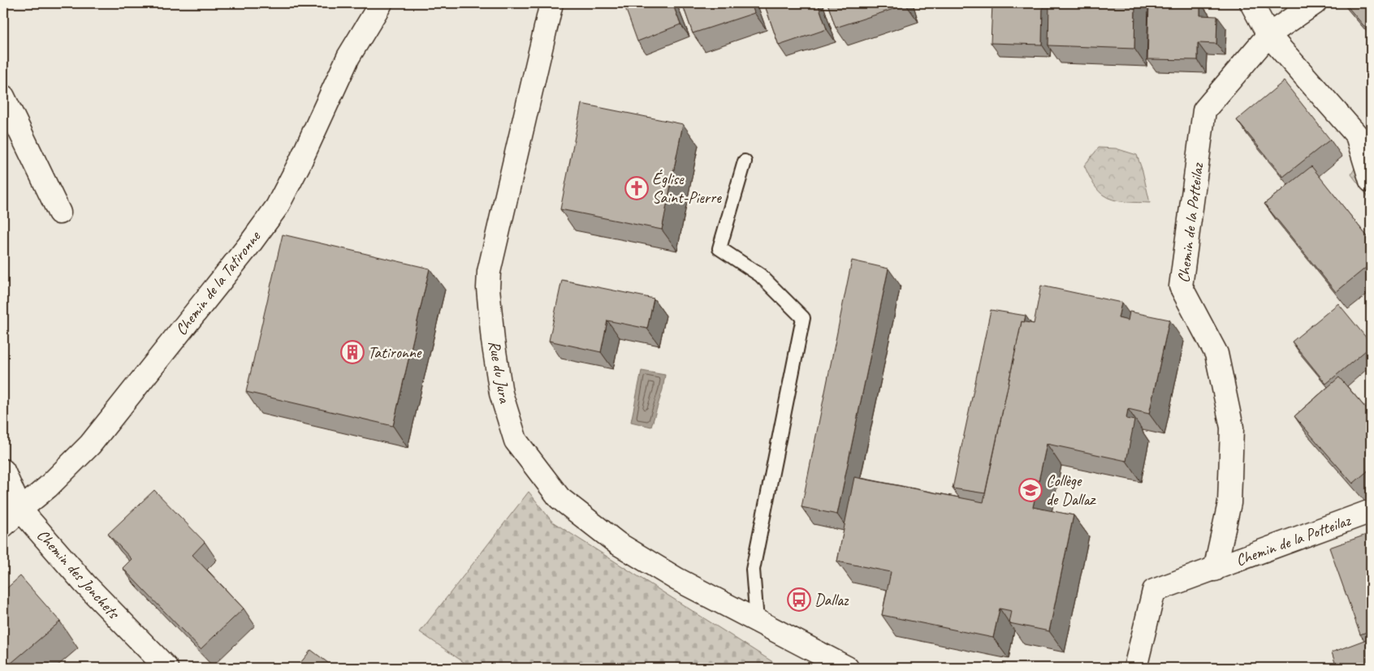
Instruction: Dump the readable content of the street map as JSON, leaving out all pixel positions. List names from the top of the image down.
{
  "streets": {
    "street": [
      "Chemin de la Potteilaz",
      "Chemin de la Tatironne",
      "Rue du Jura",
      "Chemin des Jonchets"
    ]
  },
  "crossings": [
    ["Chemin de la Tatironne", "Chemin des Jonchets"]
  ],
  "places": {
    "church": ["Église Saint-Pierre"],
    "building": ["Tatironne"],
    "school or university": ["Collège de Dallaz"],
    "bus stop": ["Dallaz"]
  }
}
